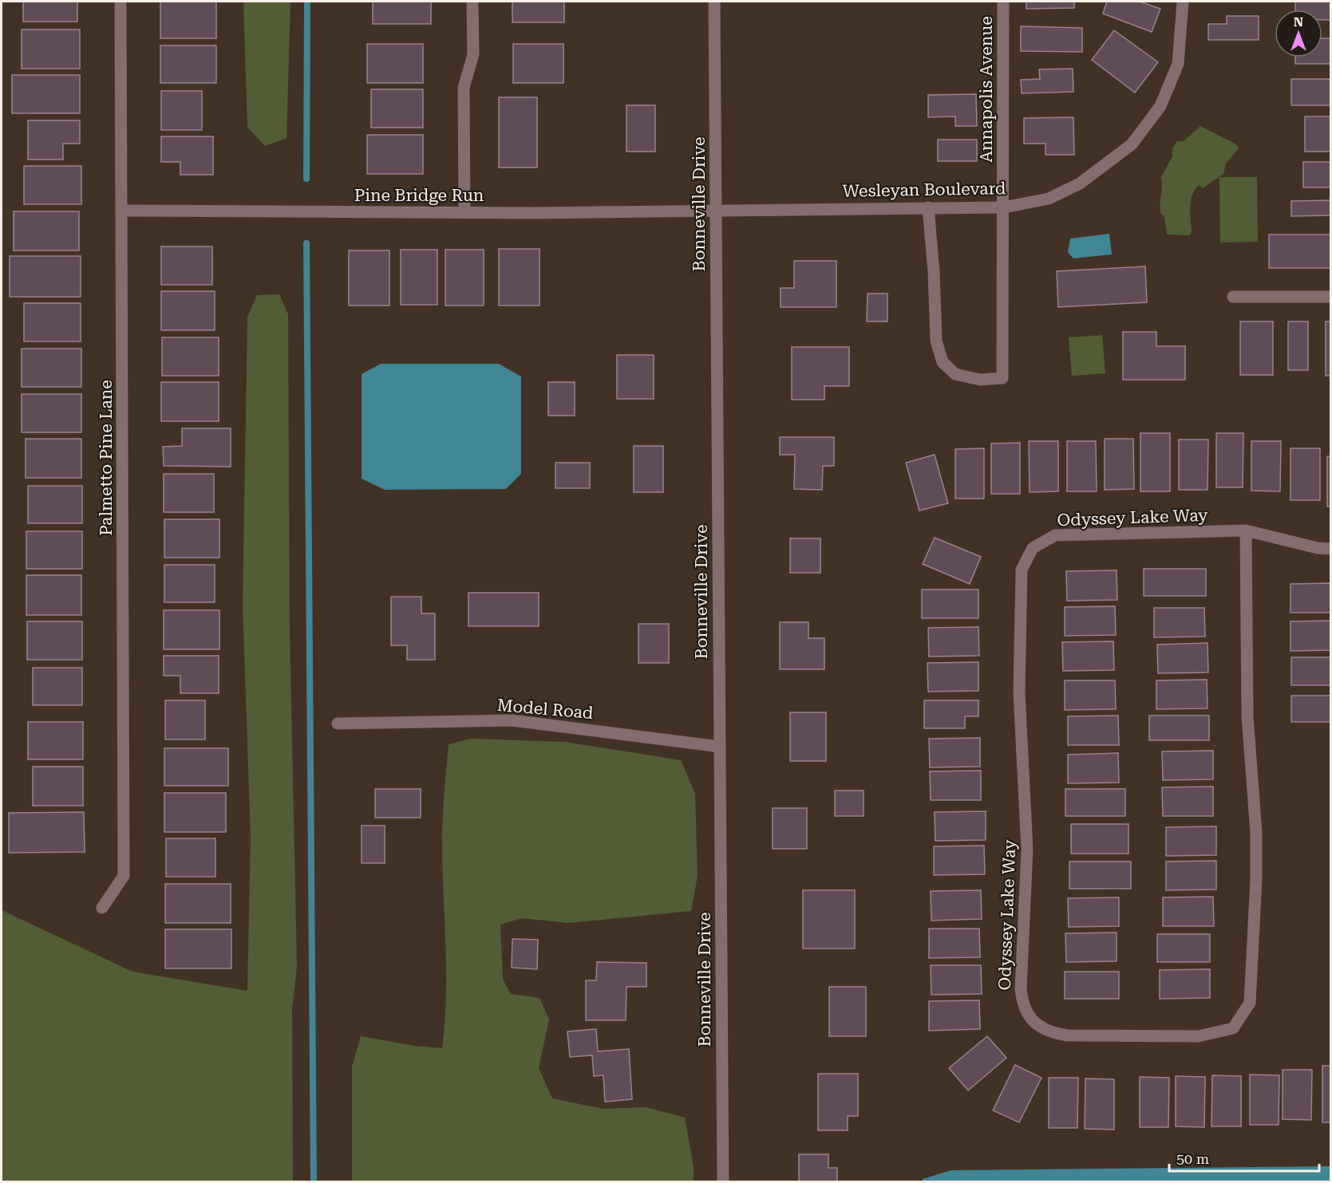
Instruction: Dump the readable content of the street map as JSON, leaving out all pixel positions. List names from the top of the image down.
{
  "streets": {
    "street": [
      "Annapolis Avenue",
      "Wesleyan Boulevard",
      "Pine Bridge Run",
      "Bonneville Drive",
      "Palmetto Pine Lane",
      "Odyssey Lake Way",
      "Model Road"
    ]
  },
  "crossings": [
    ["Annapolis Avenue", "Wesleyan Boulevard"],
    ["Wesleyan Boulevard", "Pine Bridge Run"],
    ["Wesleyan Boulevard", "Bonneville Drive"],
    ["Pine Bridge Run", "Bonneville Drive"],
    ["Pine Bridge Run", "Palmetto Pine Lane"],
    ["Bonneville Drive", "Model Road"]
  ],
  "scale_bar": "50 m",
  "north": "top"
}
